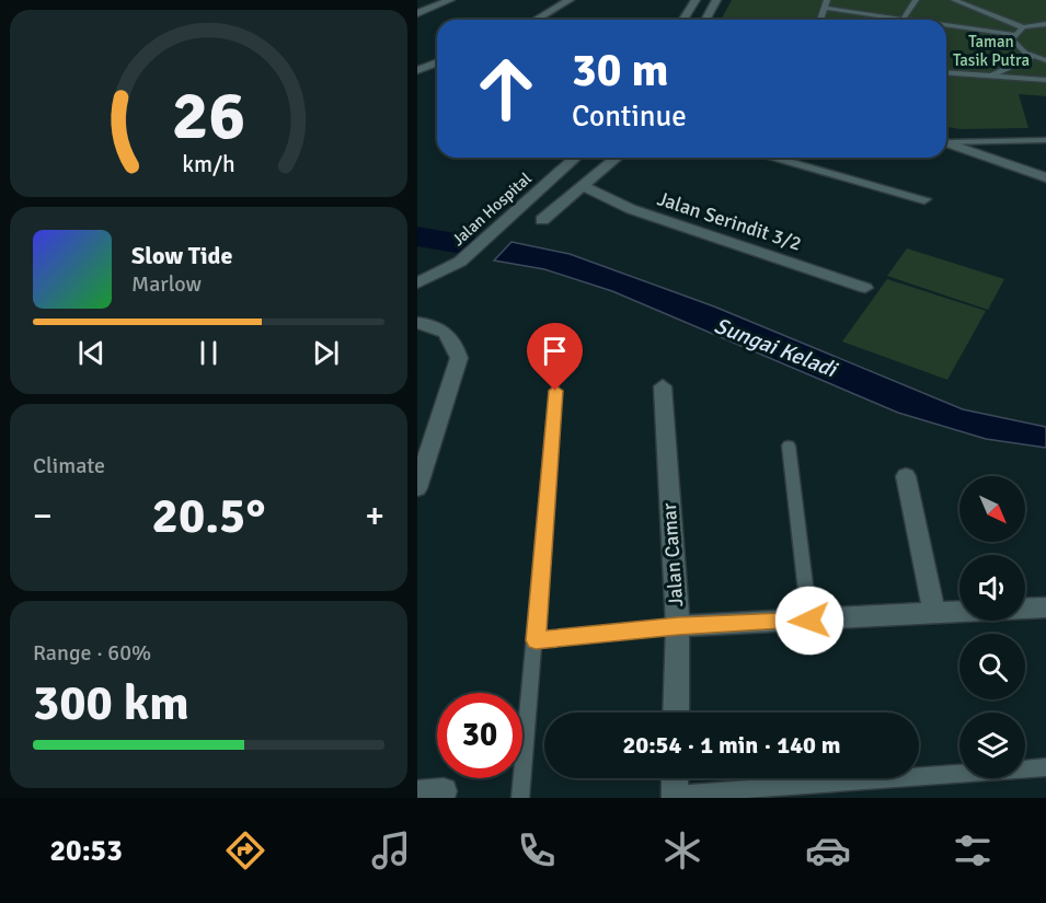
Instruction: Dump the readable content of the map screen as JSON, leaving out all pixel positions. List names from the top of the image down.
{
  "streets": {
    "street": ["Jalan Hospital", "Jalan Serindit 3/2", "Jalan Camar"]
  },
  "water": ["Sungai Keladi"],
  "parks": ["Taman Tasik Putra"],
  "north": "bottom right",
  "page": {
    "turn": ["30 m", "Continue"],
    "song": ["Slow Tide", "Marlow"],
    "tile": [
      "Climate",
      ["Range · 60%", "300 km"]
    ],
    "heat": ["−", "20.5°", "+"],
    "limit": "30",
    "trip": "20:54 · 1 min · 140 m",
    "tabs": "20:53",
    "gauge": ["26", "km/h"]
  }
}
